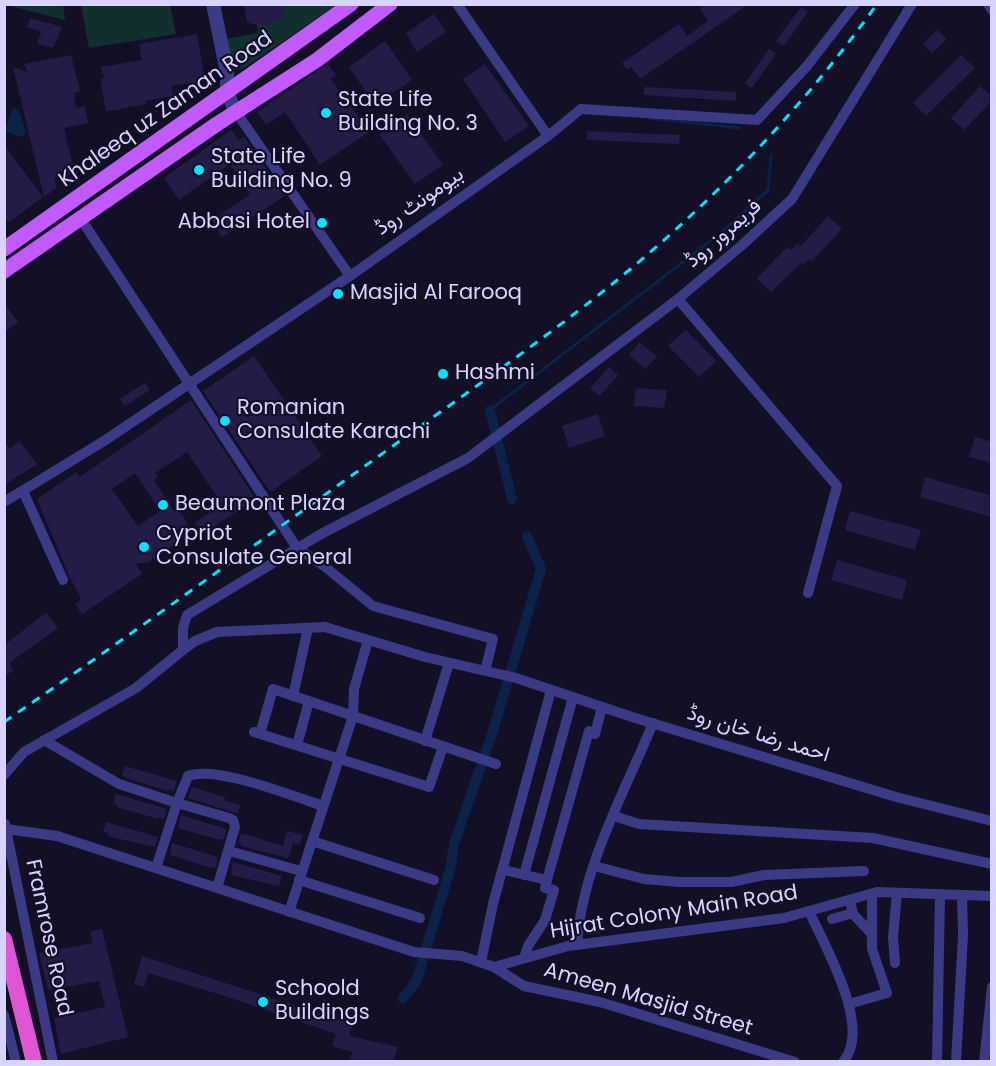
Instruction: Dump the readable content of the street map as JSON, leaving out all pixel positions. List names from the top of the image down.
{
  "streets": {
    "main road": ["Khaleeq uz Zaman Road"],
    "street": [
      "بیومونٹ روڈ",
      "فریمروز روڈ",
      "احمد رضا خان روڈ",
      "Hijrat Colony Main Road",
      "Framrose Road",
      "Ameen Masjid Street"
    ]
  },
  "crossings": [
    ["Hijrat Colony Main Road", "Ameen Masjid Street"]
  ],
  "places": [
    "State Life Building No. 3",
    "State Life Building No. 9",
    "Abbasi Hotel",
    "Masjid Al Farooq",
    "Hashmi",
    "Romanian Consulate Karachi",
    "Beaumont Plaza",
    "Cypriot Consulate General",
    "Schoold Buildings"
  ]
}
